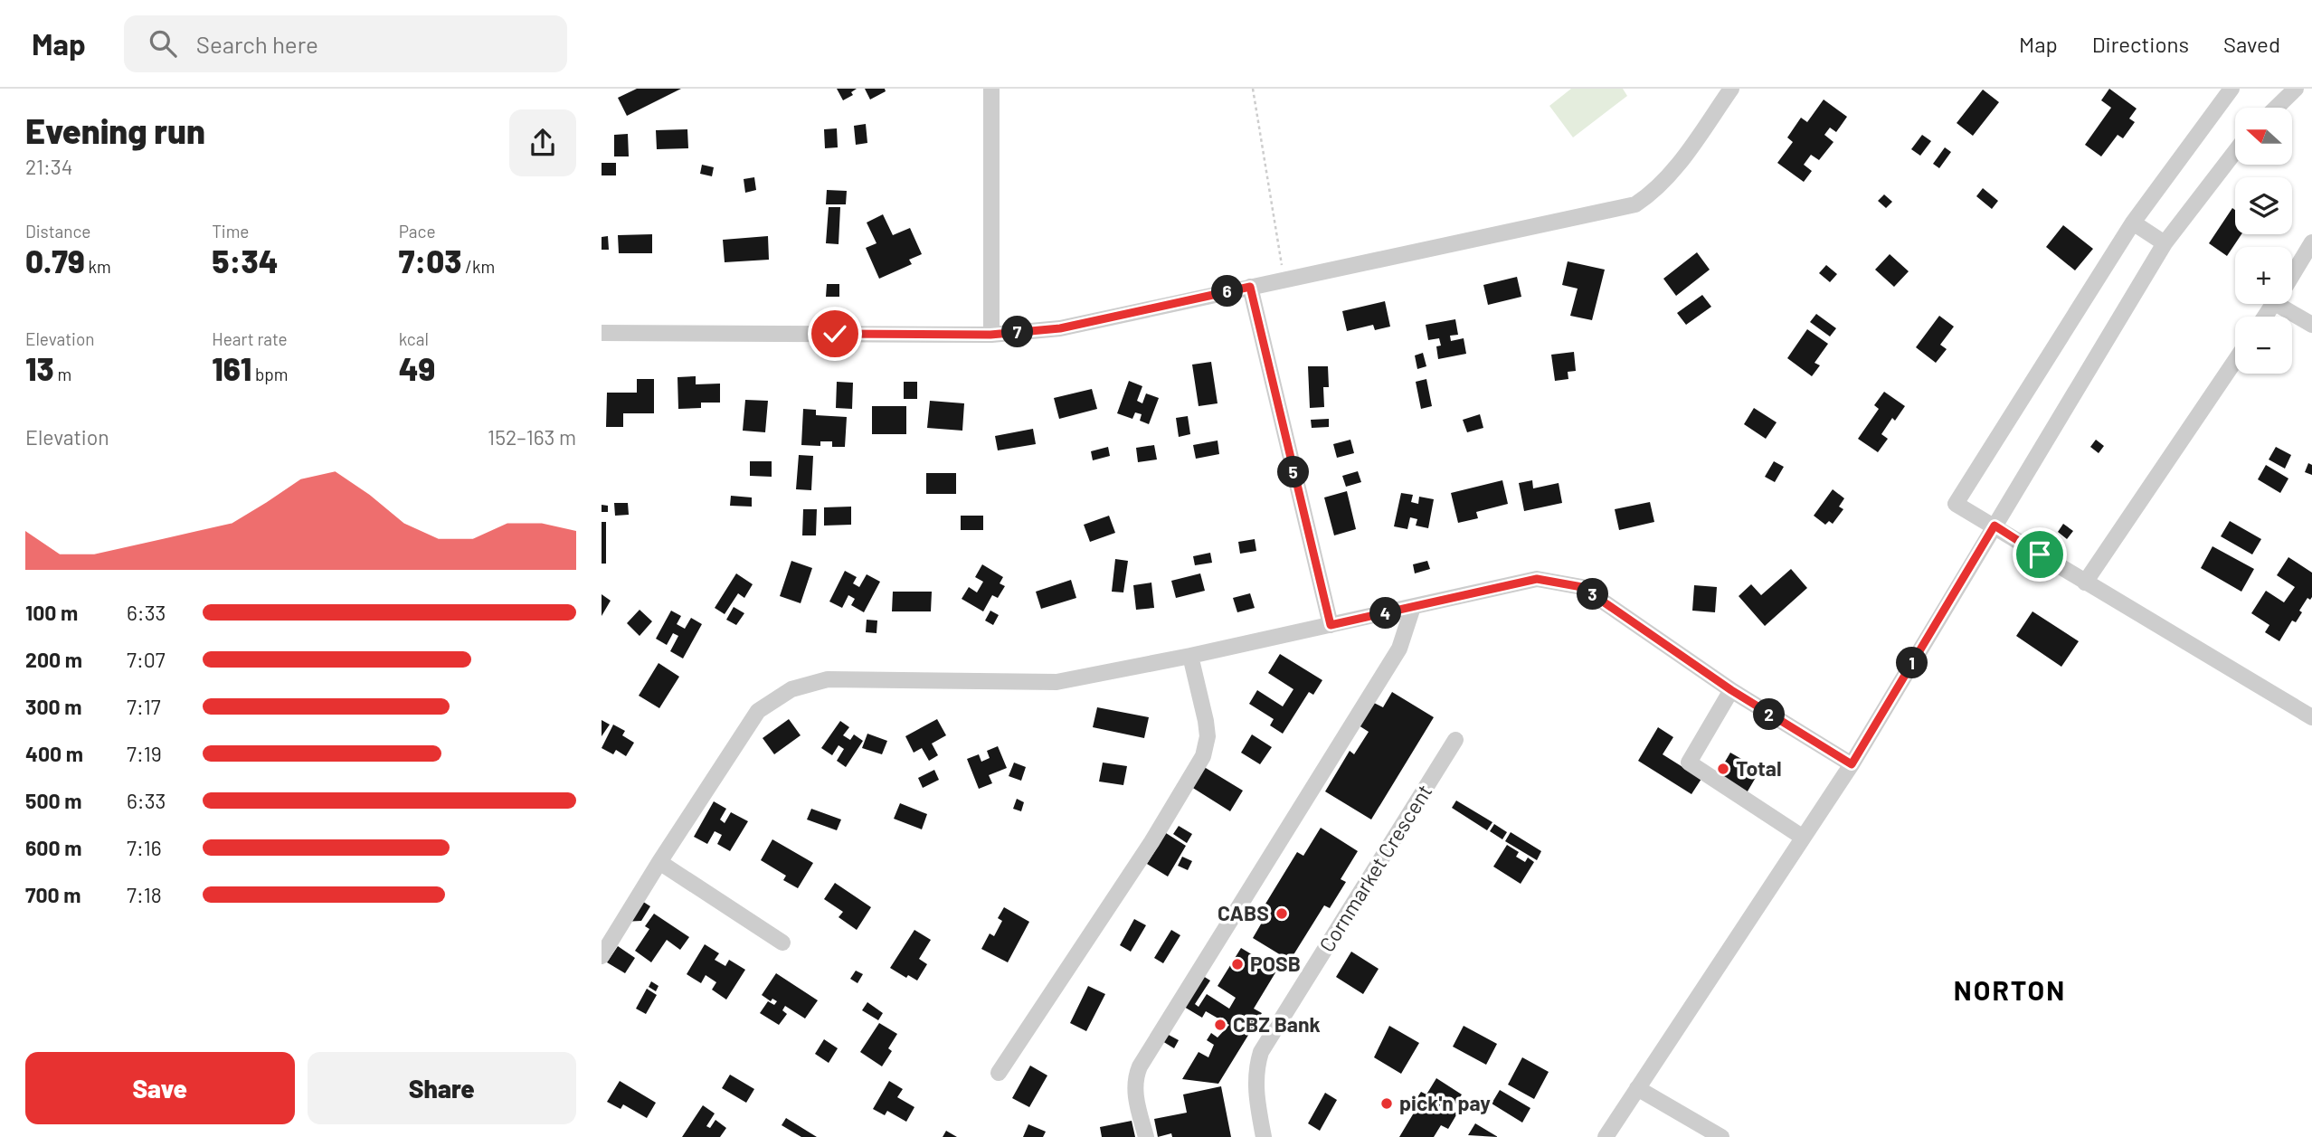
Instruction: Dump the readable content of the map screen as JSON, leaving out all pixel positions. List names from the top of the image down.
{
  "streets": {
    "street": ["Cornmarket Crescent"]
  },
  "districts": ["NORTON"],
  "places": [
    "Total",
    "CABS",
    "POSB",
    "CBZ Bank",
    "pick'n pay"
  ],
  "north": "left",
  "page": {
    "header": "Map",
    "search": "Search here",
    "nav": ["Map", "Directions", "Saved"],
    "heading": ["Evening run", "21:34"],
    "map_buttons": ["+", "−"],
    "stats": [
      ["Distance", "0.79 km"],
      ["Time", "5:34"],
      ["Pace", "7:03 /km"],
      ["Elevation", "13 m"],
      ["Heart rate", "161 bpm"],
      ["kcal", "49"]
    ],
    "pins": [
      "6",
      "7",
      "5",
      "3",
      "4",
      "1",
      "2"
    ],
    "chart": ["Elevation", "152–163 m"],
    "list": [
      {
        "name": "100 m",
        "note": "6:33"
      },
      {
        "name": "200 m",
        "note": "7:07"
      },
      {
        "name": "300 m",
        "note": "7:17"
      },
      {
        "name": "400 m",
        "note": "7:19"
      },
      {
        "name": "500 m",
        "note": "6:33"
      },
      {
        "name": "600 m",
        "note": "7:16"
      },
      {
        "name": "700 m",
        "note": "7:18"
      }
    ],
    "buttons": ["Save", "Share"]
  }
}
